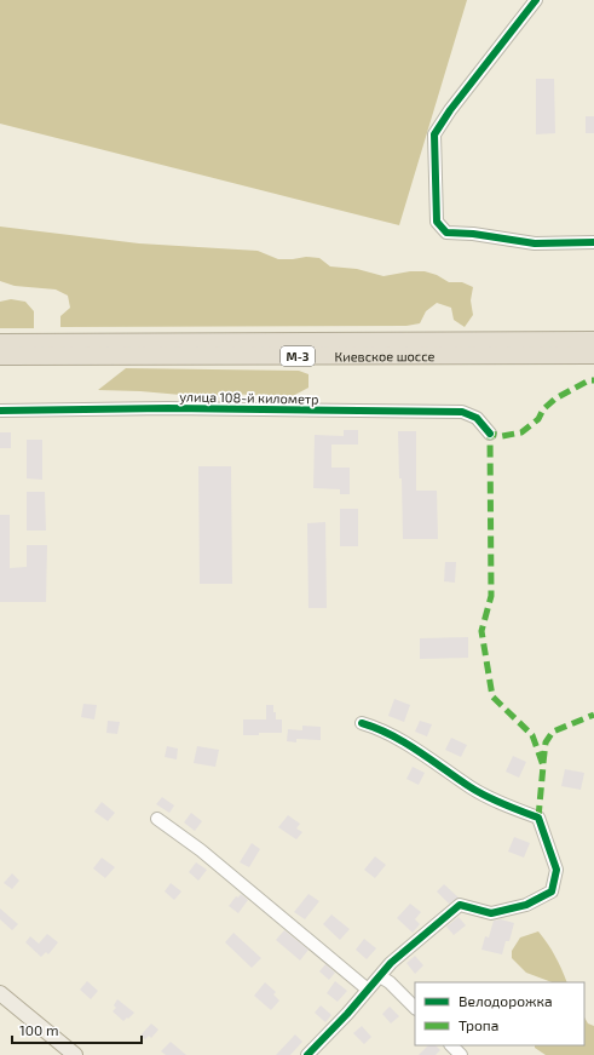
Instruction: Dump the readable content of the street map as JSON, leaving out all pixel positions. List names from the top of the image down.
{
  "streets": {
    "highway": ["Киевское шоссе", "М-3"],
    "street": ["улица 108-й километр"]
  },
  "legend": ["Велодорожка", "Тропа"],
  "scale_bar": "100 m"
}
